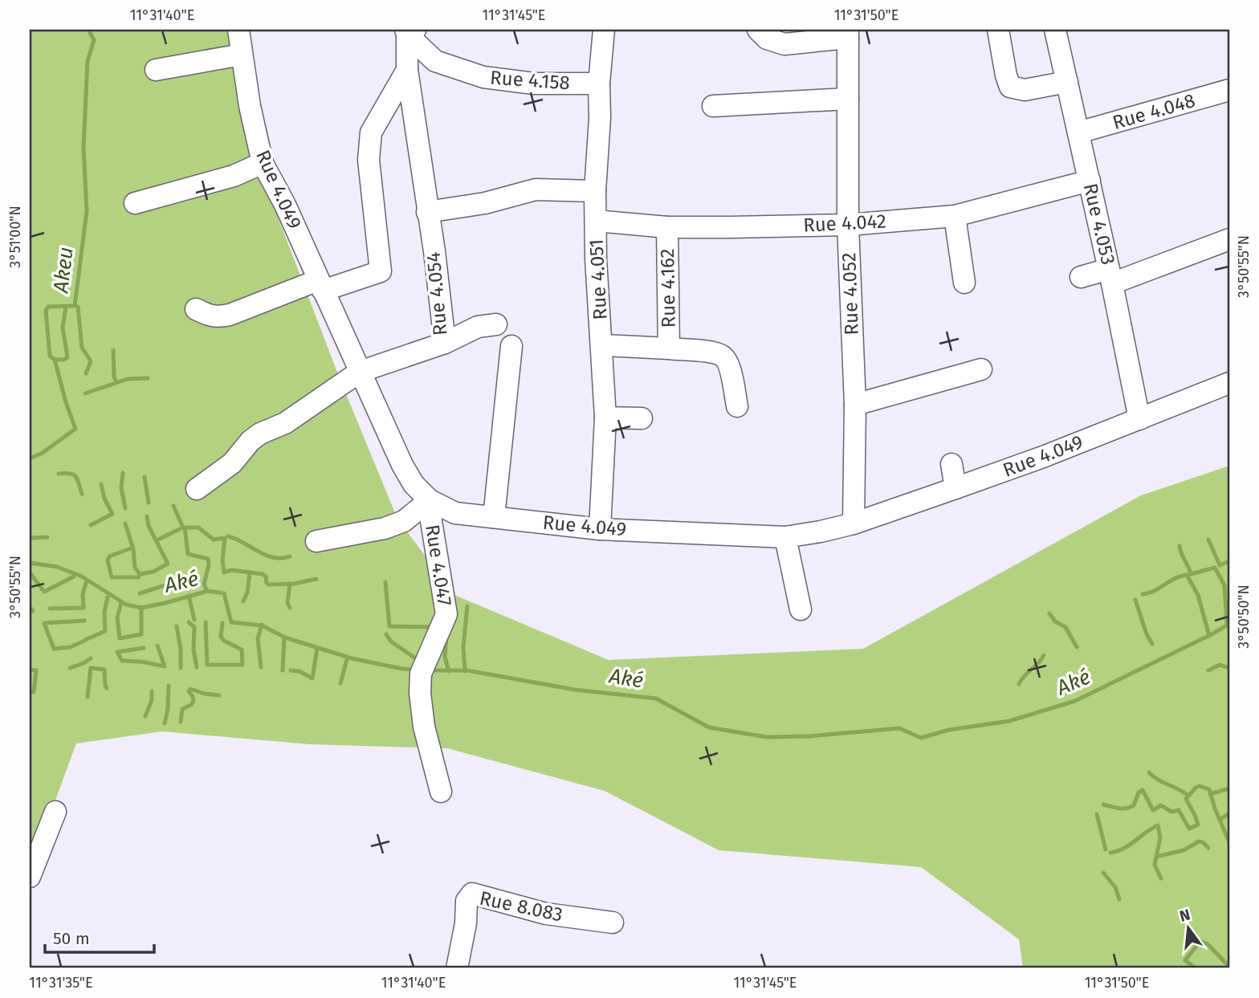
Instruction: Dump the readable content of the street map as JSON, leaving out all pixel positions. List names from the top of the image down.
{
  "streets": {
    "street": [
      "Rue 4.158",
      "Rue 4.048",
      "Rue 4.049",
      "Rue 4.042",
      "Rue 4.053",
      "Rue 4.051",
      "Rue 4.162",
      "Rue 4.054",
      "Rue 4.052",
      "Rue 4.047",
      "Rue 8.083"
    ]
  },
  "crossings": [
    ["Rue 4.158", "Rue 4.051"],
    ["Rue 4.158", "Rue 4.054"],
    ["Rue 4.048", "Rue 4.053"],
    ["Rue 4.049", "Rue 4.053"],
    ["Rue 4.049", "Rue 4.051"],
    ["Rue 4.049", "Rue 4.054"],
    ["Rue 4.049", "Rue 4.052"],
    ["Rue 4.049", "Rue 4.047"],
    ["Rue 4.042", "Rue 4.053"],
    ["Rue 4.042", "Rue 4.051"],
    ["Rue 4.042", "Rue 4.162"],
    ["Rue 4.042", "Rue 4.052"],
    ["Rue 4.051", "Rue 4.162"]
  ],
  "water": ["Akeu", "Aké"],
  "scale_bar": "50 m",
  "north": "top",
  "coordinates": [
    "11°31'40\"E",
    "11°31'45\"E",
    "11°31'50\"E",
    "3°51'00\"N",
    "3°50'55\"N",
    "3°50'50\"N",
    "11°31'35\"E"
  ]
}
